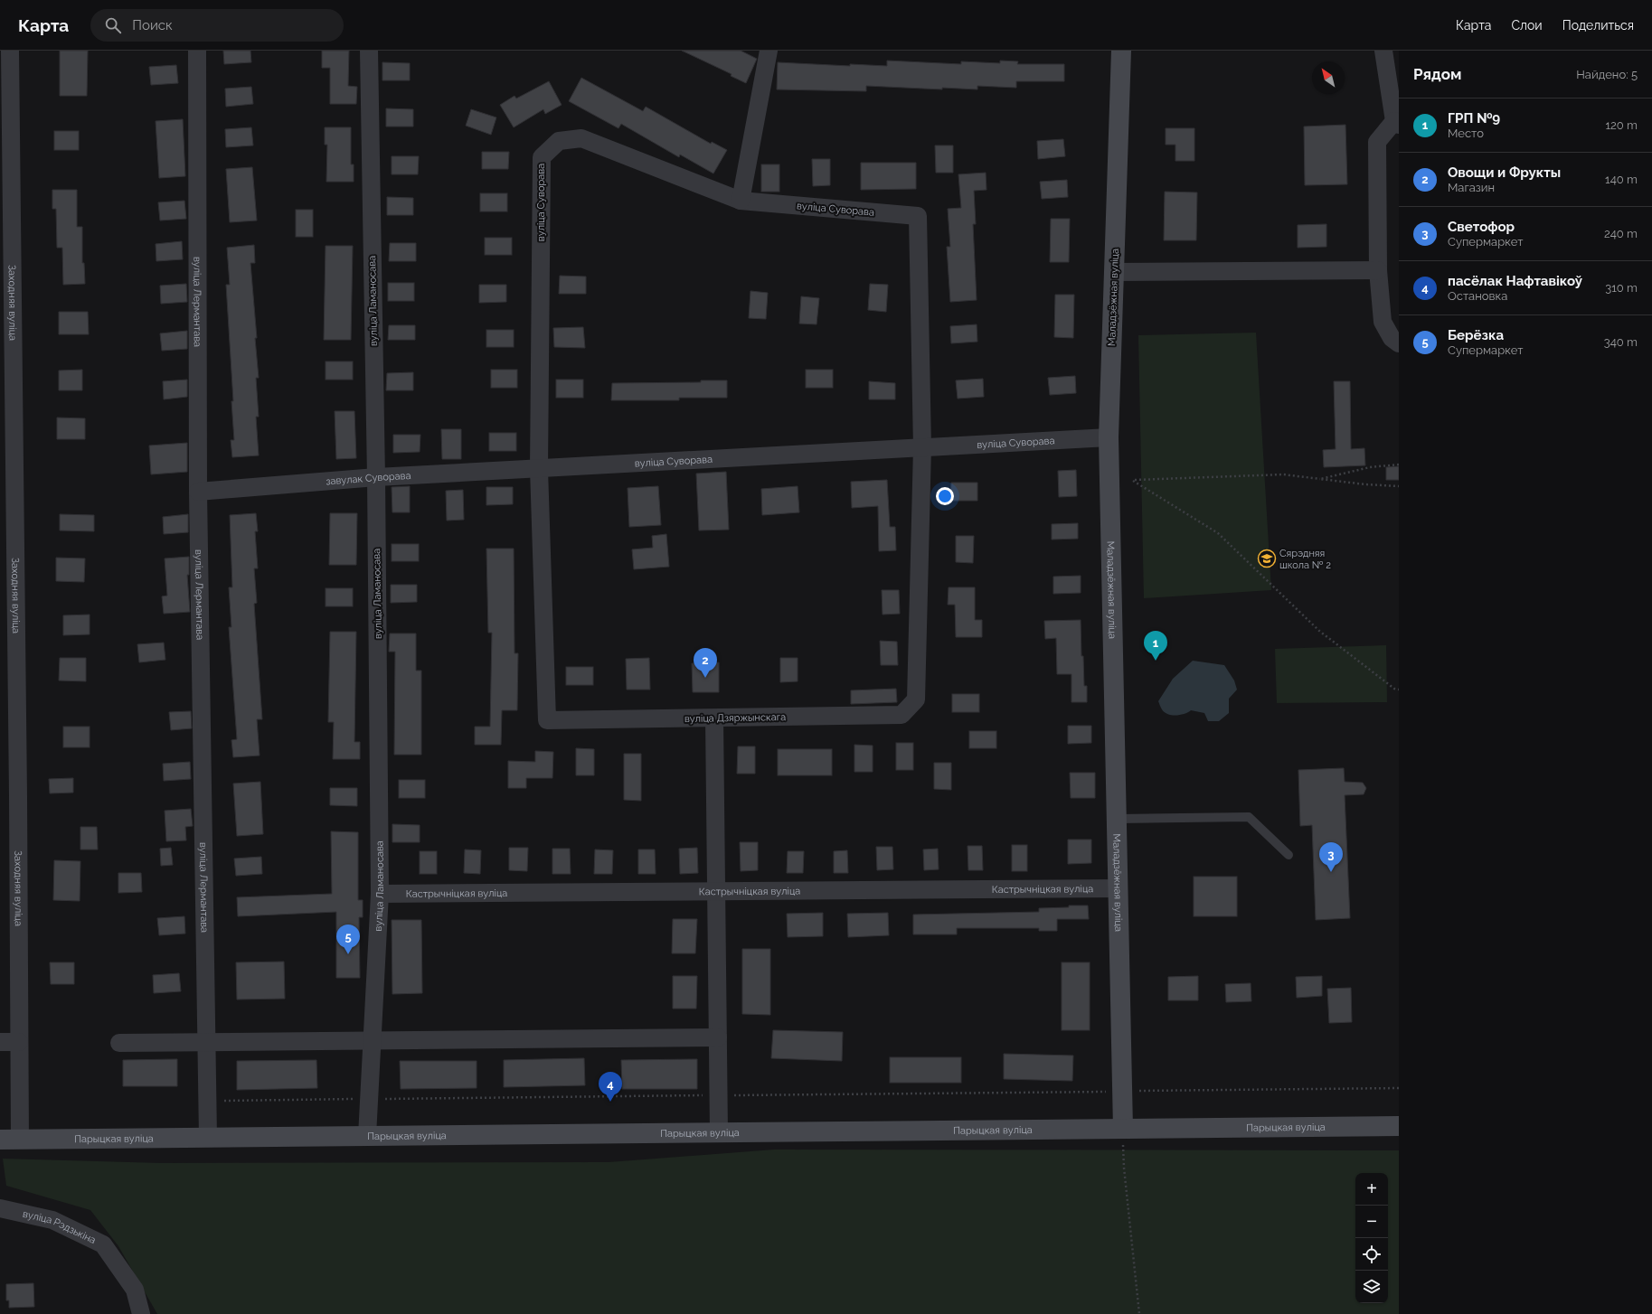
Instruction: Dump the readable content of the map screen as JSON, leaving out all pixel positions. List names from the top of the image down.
{
  "streets": {
    "main road": ["Маладзёжная вуліца", "Парыцкая вуліца"],
    "street": [
      "вуліца Суворава",
      "вуліца Ламаносава",
      "вуліца Лермантава",
      "Заходняя вуліца",
      "завулак Суворава",
      "вуліца Дзяржынскага",
      "Кастрычніцкая вуліца",
      "вуліца Рэдзькіна"
    ]
  },
  "crossings": [
    ["вуліца Суворава", "Маладзёжная вуліца"],
    ["вуліца Суворава", "завулак Суворава"],
    ["вуліца Суворава", "вуліца Дзяржынскага"],
    ["Маладзёжная вуліца", "Кастрычніцкая вуліца"],
    ["Маладзёжная вуліца", "Парыцкая вуліца"],
    ["вуліца Ламаносава", "завулак Суворава"],
    ["вуліца Ламаносава", "Кастрычніцкая вуліца"],
    ["вуліца Ламаносава", "Парыцкая вуліца"],
    ["вуліца Лермантава", "завулак Суворава"],
    ["вуліца Лермантава", "Парыцкая вуліца"],
    ["Заходняя вуліца", "Парыцкая вуліца"],
    ["завулак Суворава", "вуліца Дзяржынскага"]
  ],
  "places": {
    "school or university": ["Сярэдняя школа № 2"]
  },
  "north": "top left",
  "page": {
    "header": "Карта",
    "search": "Поиск",
    "nav": ["Карта", "Слои", "Поделиться"],
    "heading": ["Рядом", "Найдено: 5"],
    "list": [
      {
        "mark": "1",
        "name": "ГРП №9",
        "note": "Место",
        "value": "120 m"
      },
      {
        "mark": "2",
        "name": "Овощи и Фрукты",
        "note": "Магазин",
        "value": "140 m"
      },
      {
        "mark": "3",
        "name": "Светофор",
        "note": "Супермаркет",
        "value": "240 m"
      },
      {
        "mark": "4",
        "name": "пасёлак Нафтавікоў",
        "note": "Остановка",
        "value": "310 m"
      },
      {
        "mark": "5",
        "name": "Берёзка",
        "note": "Супермаркет",
        "value": "340 m"
      }
    ],
    "pins": [
      "1",
      "2",
      "3",
      "5",
      "4"
    ],
    "map_buttons": ["+", "−"]
  }
}
